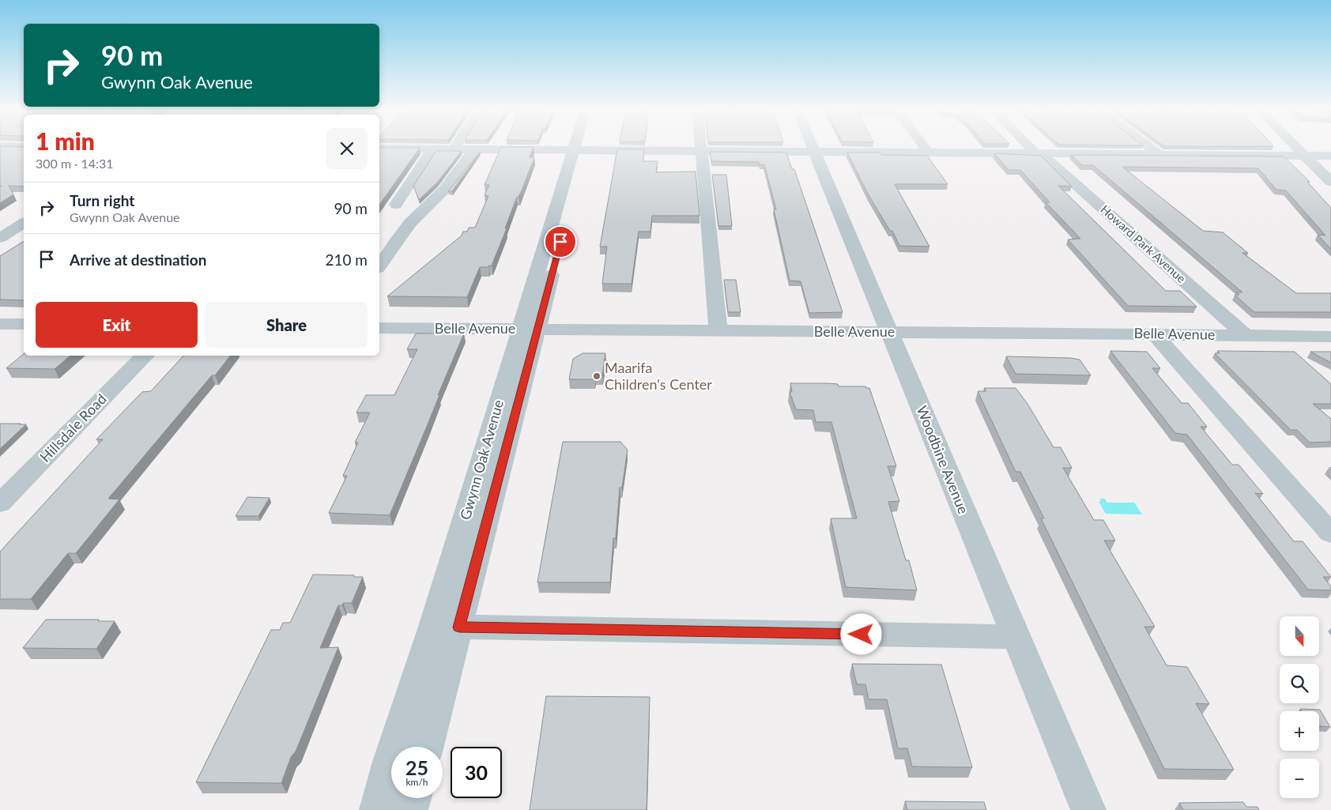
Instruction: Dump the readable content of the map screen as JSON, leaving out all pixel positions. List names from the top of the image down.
{
  "streets": {
    "street": [
      "Howard Park Avenue",
      "Belle Avenue",
      "Hillsdale Road",
      "Gwynn Oak Avenue",
      "Woodbine Avenue"
    ]
  },
  "crossings": [
    ["Howard Park Avenue", "Belle Avenue"],
    ["Belle Avenue", "Gwynn Oak Avenue"],
    ["Belle Avenue", "Woodbine Avenue"]
  ],
  "places": ["Maarifa Children's Center"],
  "north": "bottom",
  "page": {
    "turn": ["90 m", "Gwynn Oak Avenue"],
    "heading": ["1 min", "300 m · 14:31"],
    "list": [
      {
        "name": "Turn right",
        "note": "Gwynn Oak Avenue",
        "value": "90 m"
      },
      {
        "name": "Arrive at destination",
        "value": "210 m"
      }
    ],
    "buttons": ["Exit", "Share"],
    "map_buttons": ["+", "−"],
    "speed": "25 km/h",
    "limit": "30"
  }
}
